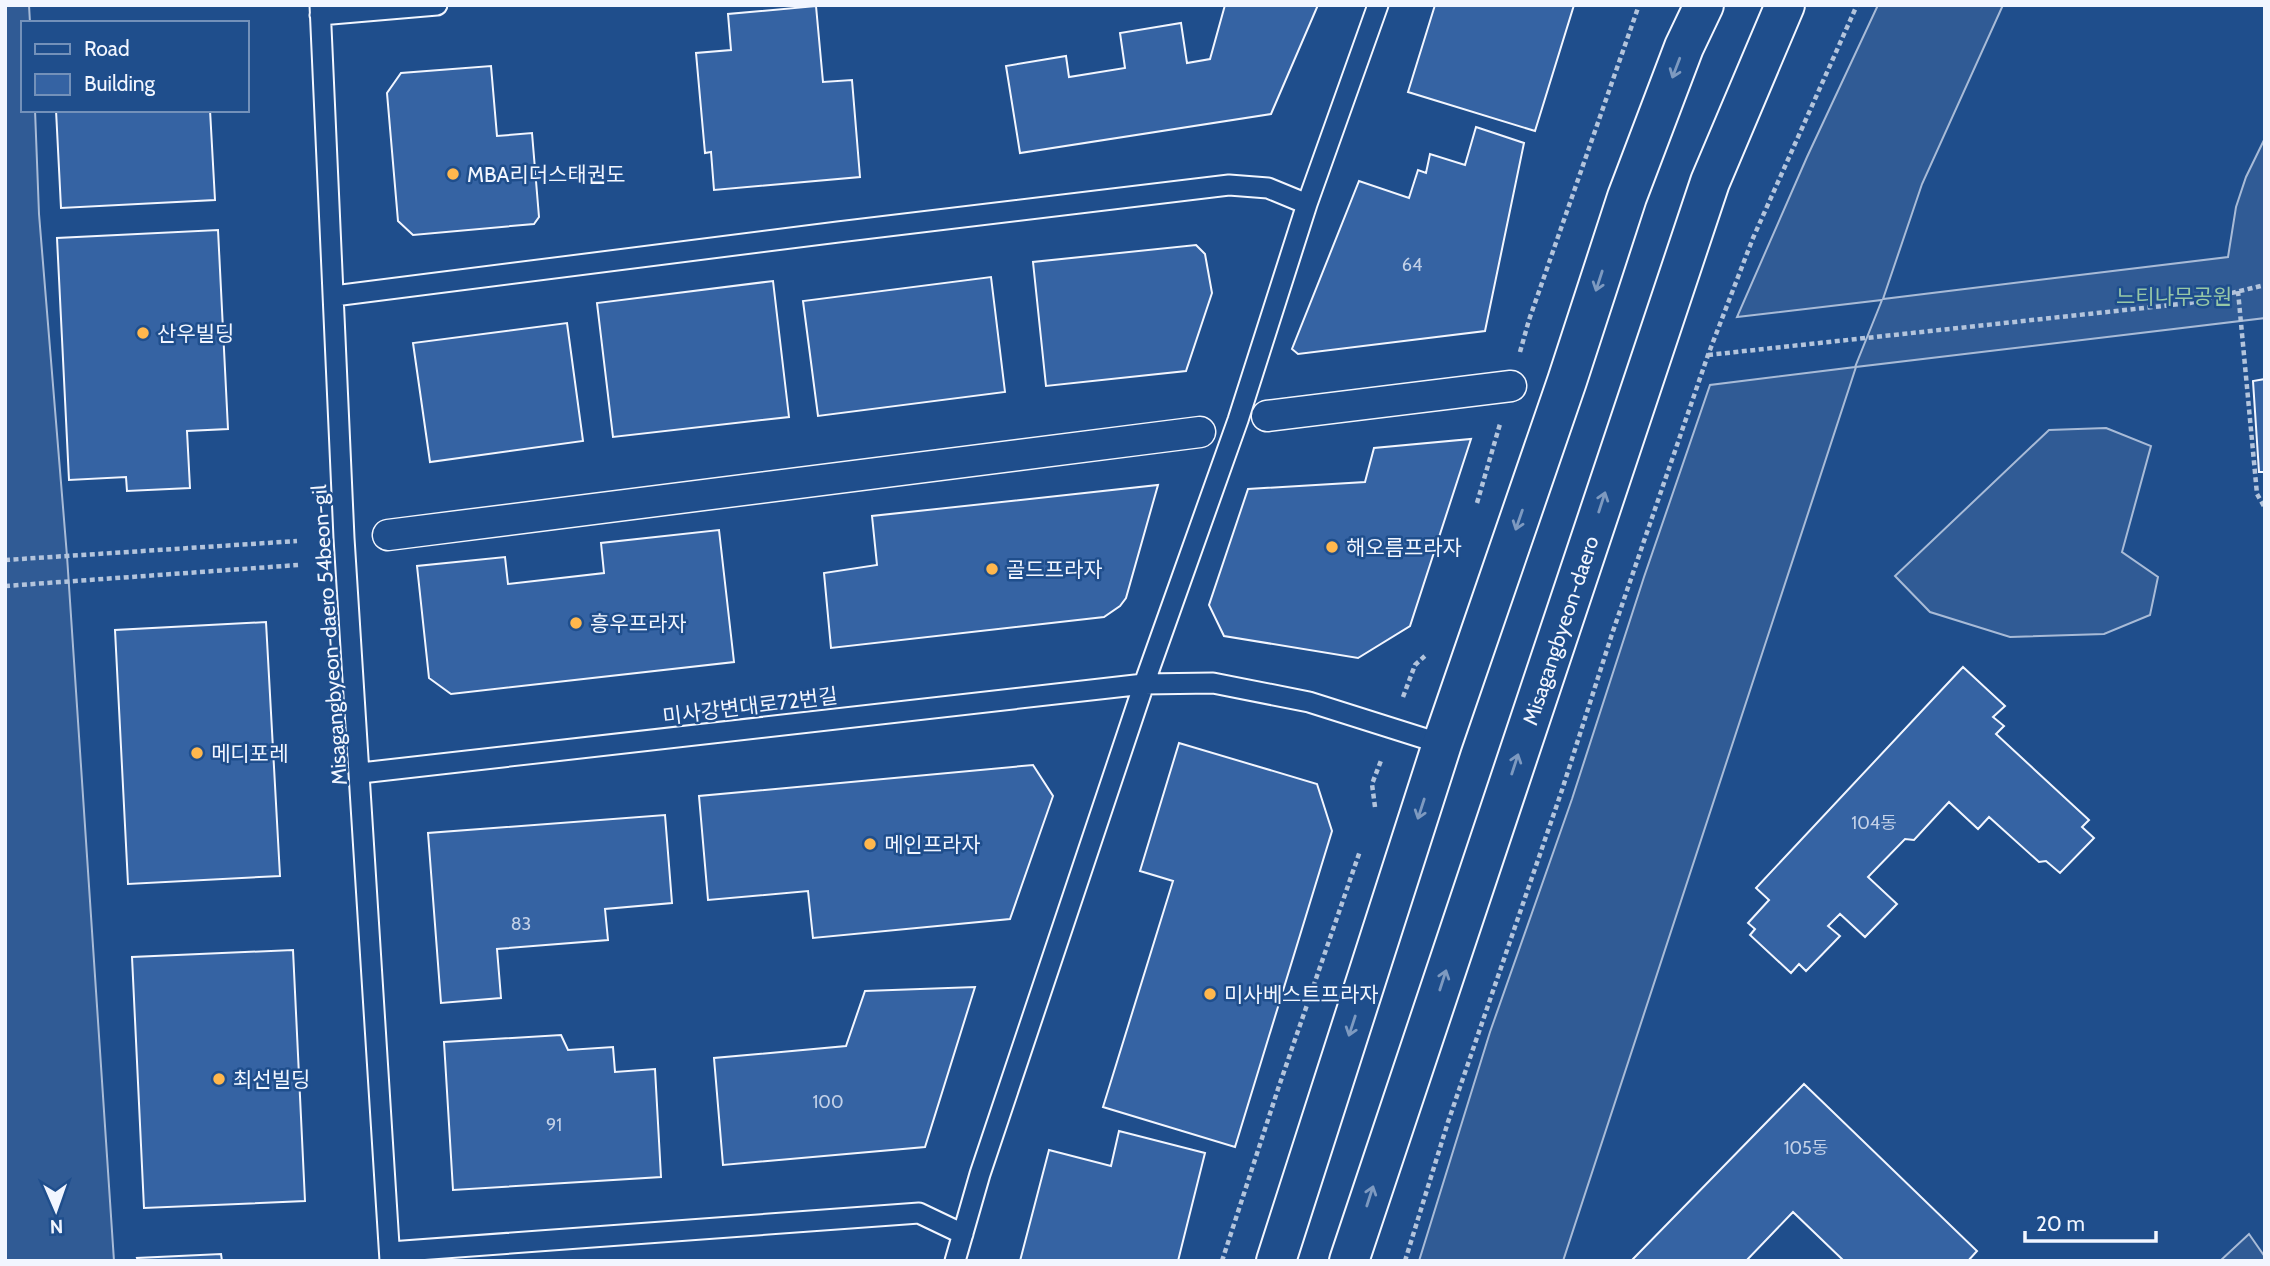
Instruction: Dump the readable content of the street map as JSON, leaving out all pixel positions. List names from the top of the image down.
{
  "streets": {
    "main road": ["Misagangbyeon-daero"],
    "lane": ["Misagangbyeon-daero 54beon-gil", "미사강변대로72번길"]
  },
  "crossings": [
    ["Misagangbyeon-daero 54beon-gil", "미사강변대로72번길"]
  ],
  "parks": ["느티나무공원"],
  "places": [
    "MBA리더스태권도",
    "산우빌딩",
    "해오름프라자",
    "골드프라자",
    "흥우프라자",
    "메디포레",
    "메인프라자",
    "미사베스트프라자",
    "최선빌딩"
  ],
  "house_numbers": [
    "64",
    "104동",
    "83",
    "100",
    "91",
    "105동"
  ],
  "legend": ["Road", "Building"],
  "scale_bar": "20 m",
  "north": "bottom"
}
